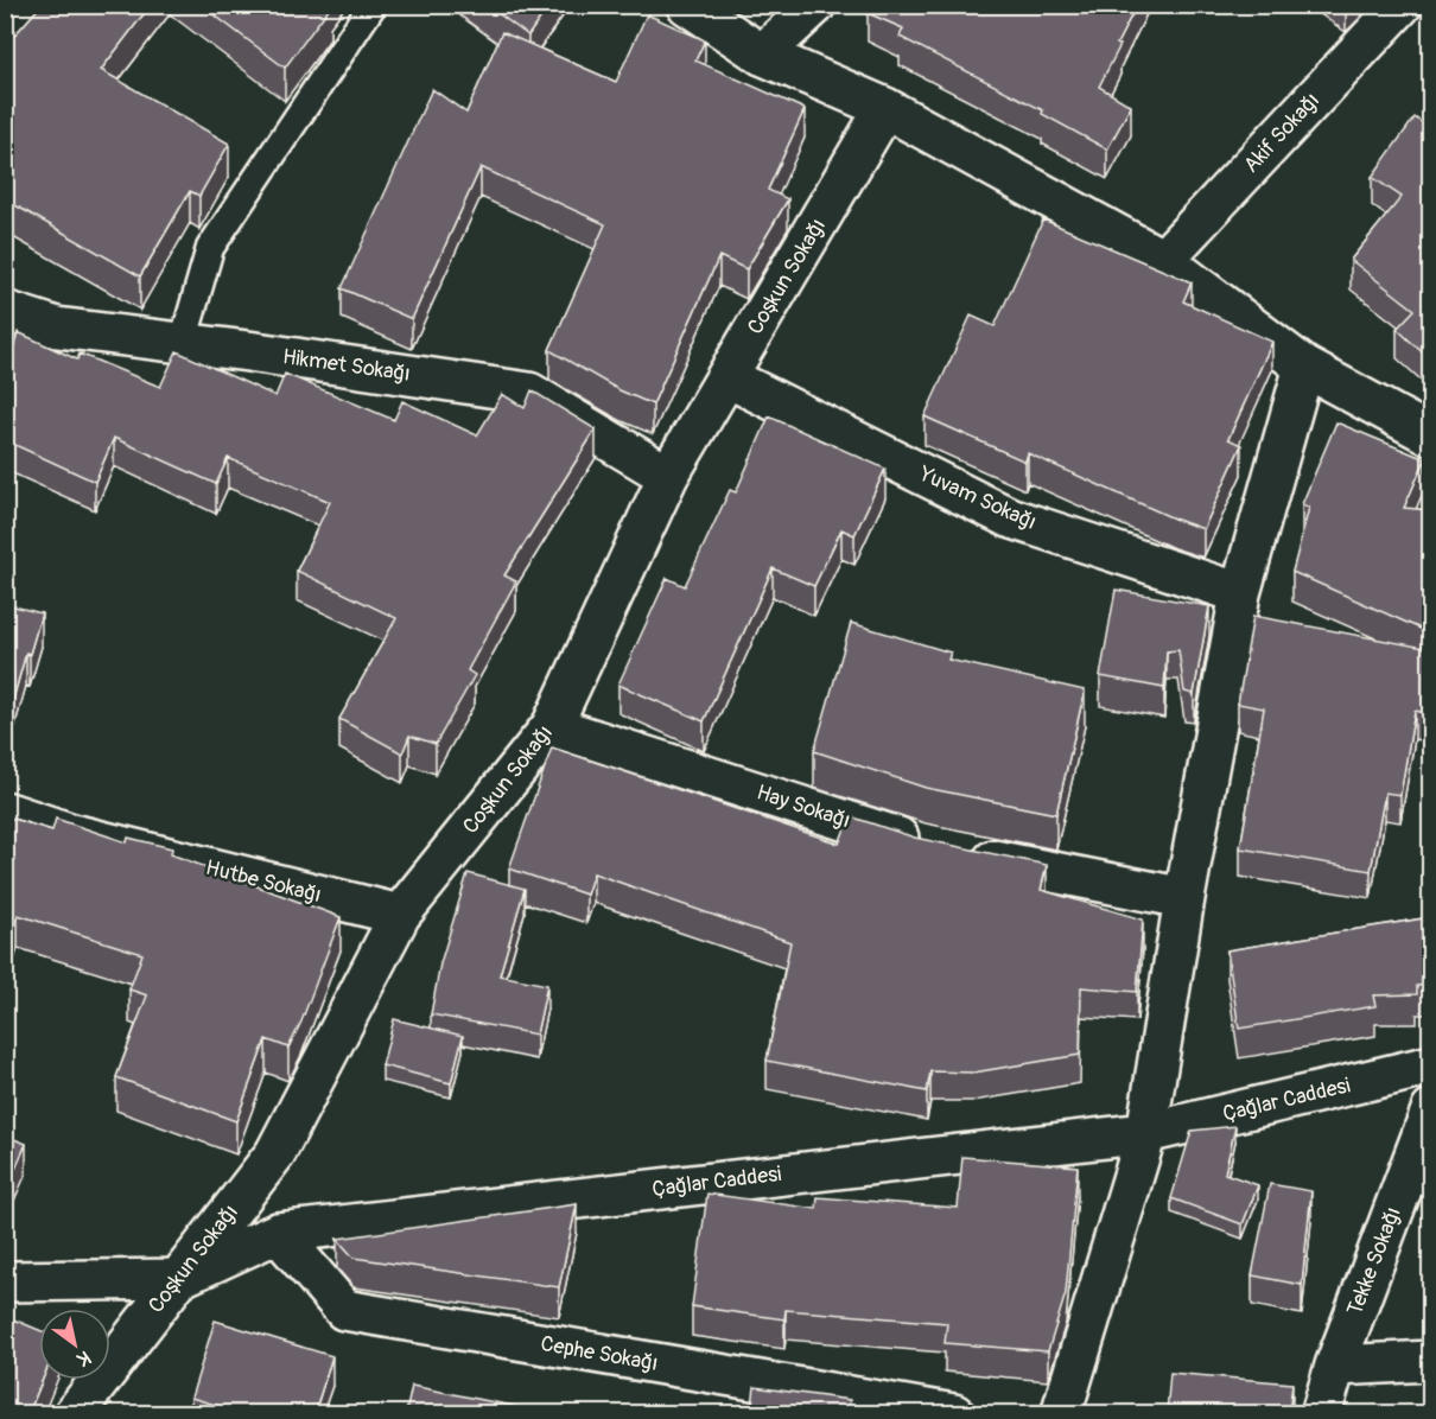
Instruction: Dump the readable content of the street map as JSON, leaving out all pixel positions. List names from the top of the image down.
{
  "streets": {
    "street": [
      "Akif Sokağı",
      "Coşkun Sokağı",
      "Hikmet Sokağı",
      "Yuvam Sokağı",
      "Hay Sokağı",
      "Hutbe Sokağı",
      "Çağlar Caddesi",
      "Tekke Sokağı",
      "Cephe Sokağı"
    ]
  },
  "crossings": [
    ["Coşkun Sokağı", "Hikmet Sokağı"],
    ["Coşkun Sokağı", "Yuvam Sokağı"],
    ["Coşkun Sokağı", "Hay Sokağı"],
    ["Coşkun Sokağı", "Hutbe Sokağı"],
    ["Coşkun Sokağı", "Çağlar Caddesi"],
    ["Çağlar Caddesi", "Cephe Sokağı"]
  ],
  "north": "bottom right"
}
